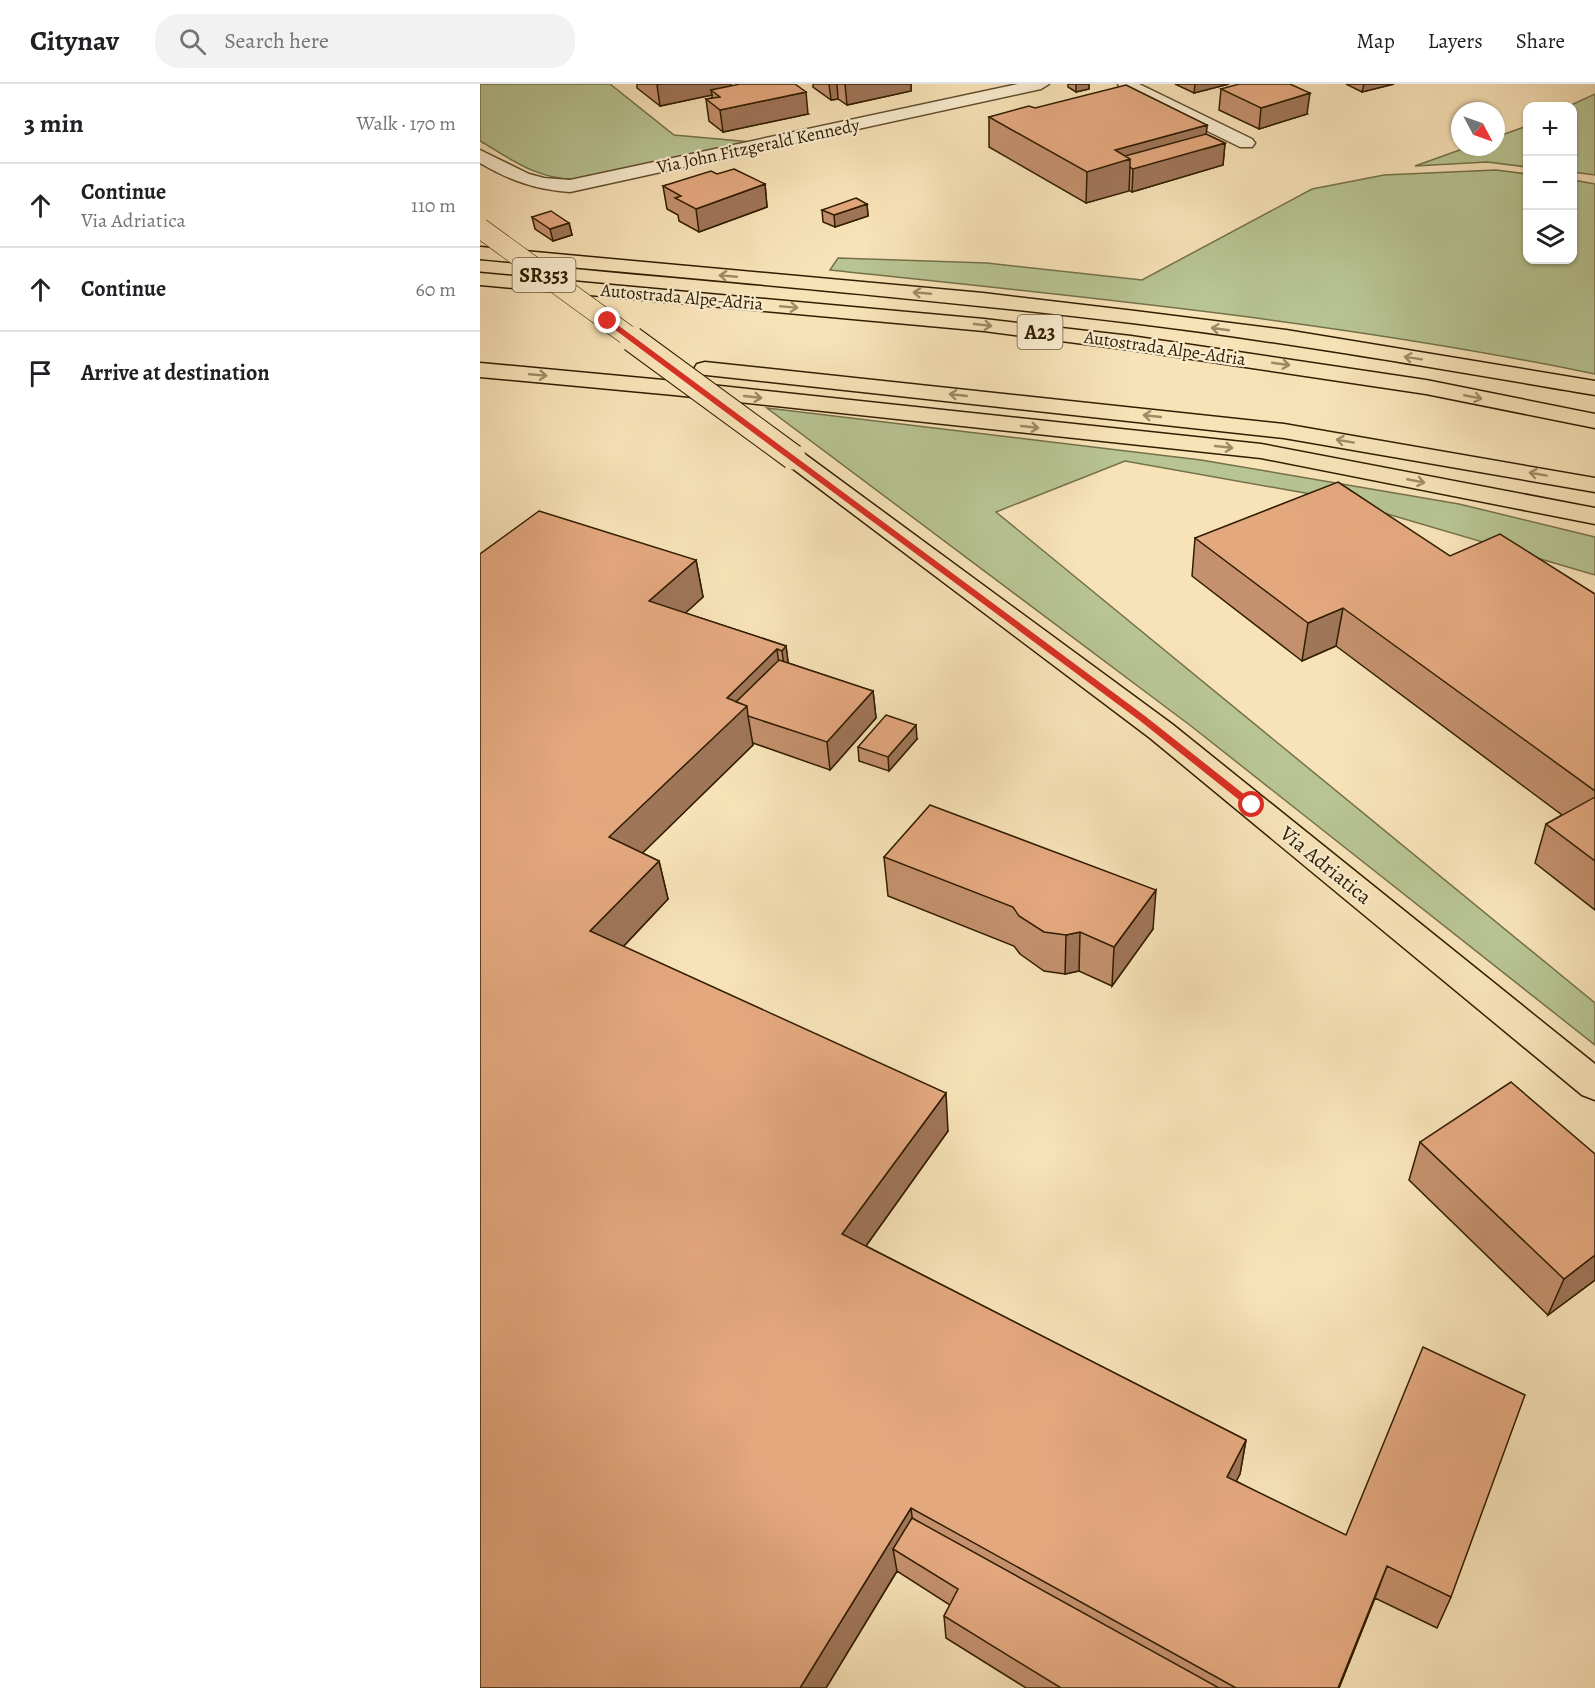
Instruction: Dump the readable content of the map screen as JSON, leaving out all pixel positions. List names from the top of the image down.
{
  "streets": {
    "main road": [
      "SR353",
      "Autostrada Alpe-Adria",
      "A23",
      "Via Adriatica"
    ],
    "street": ["Via John Fitzgerald Kennedy"]
  },
  "north": "bottom right",
  "page": {
    "header": "Citynav",
    "search": "Search here",
    "nav": ["Map", "Layers", "Share"],
    "heading": ["3 min", "Walk · 170 m"],
    "map_buttons": ["+", "−"],
    "list": [
      ["Continue", "Via Adriatica", "110 m"],
      ["Continue", "60 m"],
      "Arrive at destination"
    ]
  }
}
